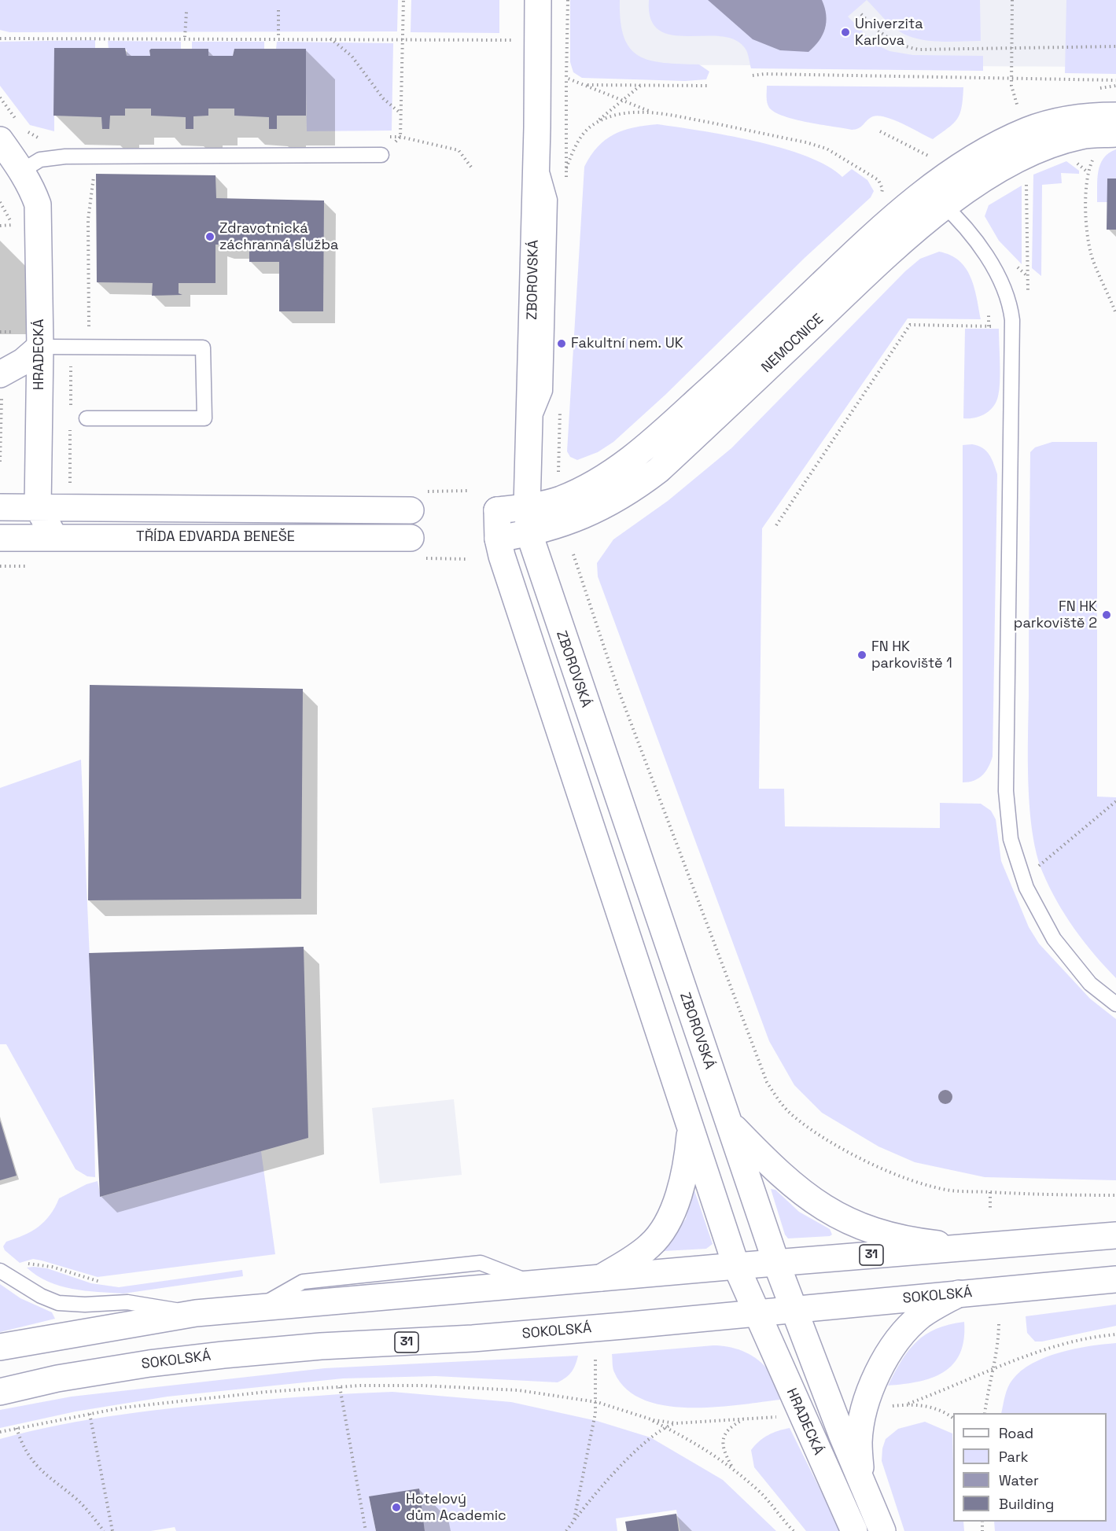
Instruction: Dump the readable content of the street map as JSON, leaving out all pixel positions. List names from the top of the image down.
{
  "streets": {
    "street": [
      "ZBOROVSKÁ",
      "NEMOCNICE",
      "HRADECKÁ",
      "TŘÍDA EDVARDA BENEŠE",
      "31",
      "SOKOLSKÁ"
    ]
  },
  "crossings": [
    ["ZBOROVSKÁ", "NEMOCNICE"],
    ["ZBOROVSKÁ", "HRADECKÁ"],
    ["ZBOROVSKÁ", "31"],
    ["ZBOROVSKÁ", "SOKOLSKÁ"],
    ["HRADECKÁ", "TŘÍDA EDVARDA BENEŠE"],
    ["HRADECKÁ", "SOKOLSKÁ"]
  ],
  "places": [
    "Univerzita Karlova",
    "Zdravotnická záchranná služba",
    "Fakultní nem. UK",
    "FN HK parkoviště 2",
    "FN HK parkoviště 1",
    "Hotelový dům Academic"
  ],
  "legend": [
    "Road",
    "Park",
    "Water",
    "Building"
  ]
}
